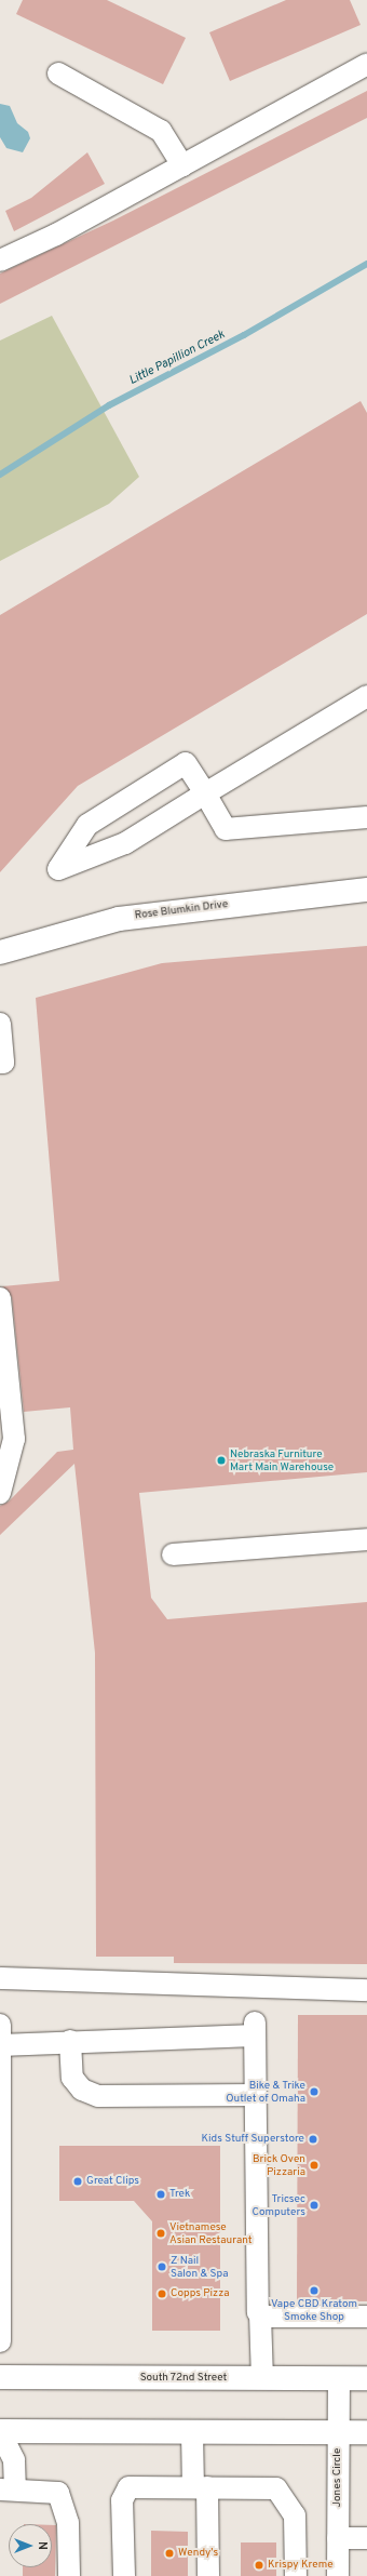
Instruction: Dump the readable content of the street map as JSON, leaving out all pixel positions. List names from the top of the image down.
{
  "streets": {
    "main road": ["Rose Blumkin Drive", "South 72nd Street"],
    "street": ["Jones Circle"]
  },
  "crossings": [
    ["South 72nd Street", "Jones Circle"]
  ],
  "water": ["Little Papillion Creek"],
  "places": [
    "Nebraska Furniture Mart Main Warehouse",
    "Bike & Trike Outlet of Omaha",
    "Kids Stuff Superstore",
    "Brick Oven Pizzaria",
    "Great Clips",
    "Trek",
    "Tricsec Computers",
    "Vietnamese Asian Restaurant",
    "Z Nail Salon & Spa",
    "Vape CBD Kratom Smoke Shop",
    "Copps Pizza",
    "Wendy's",
    "Krispy Kreme"
  ],
  "north": "right"
}
